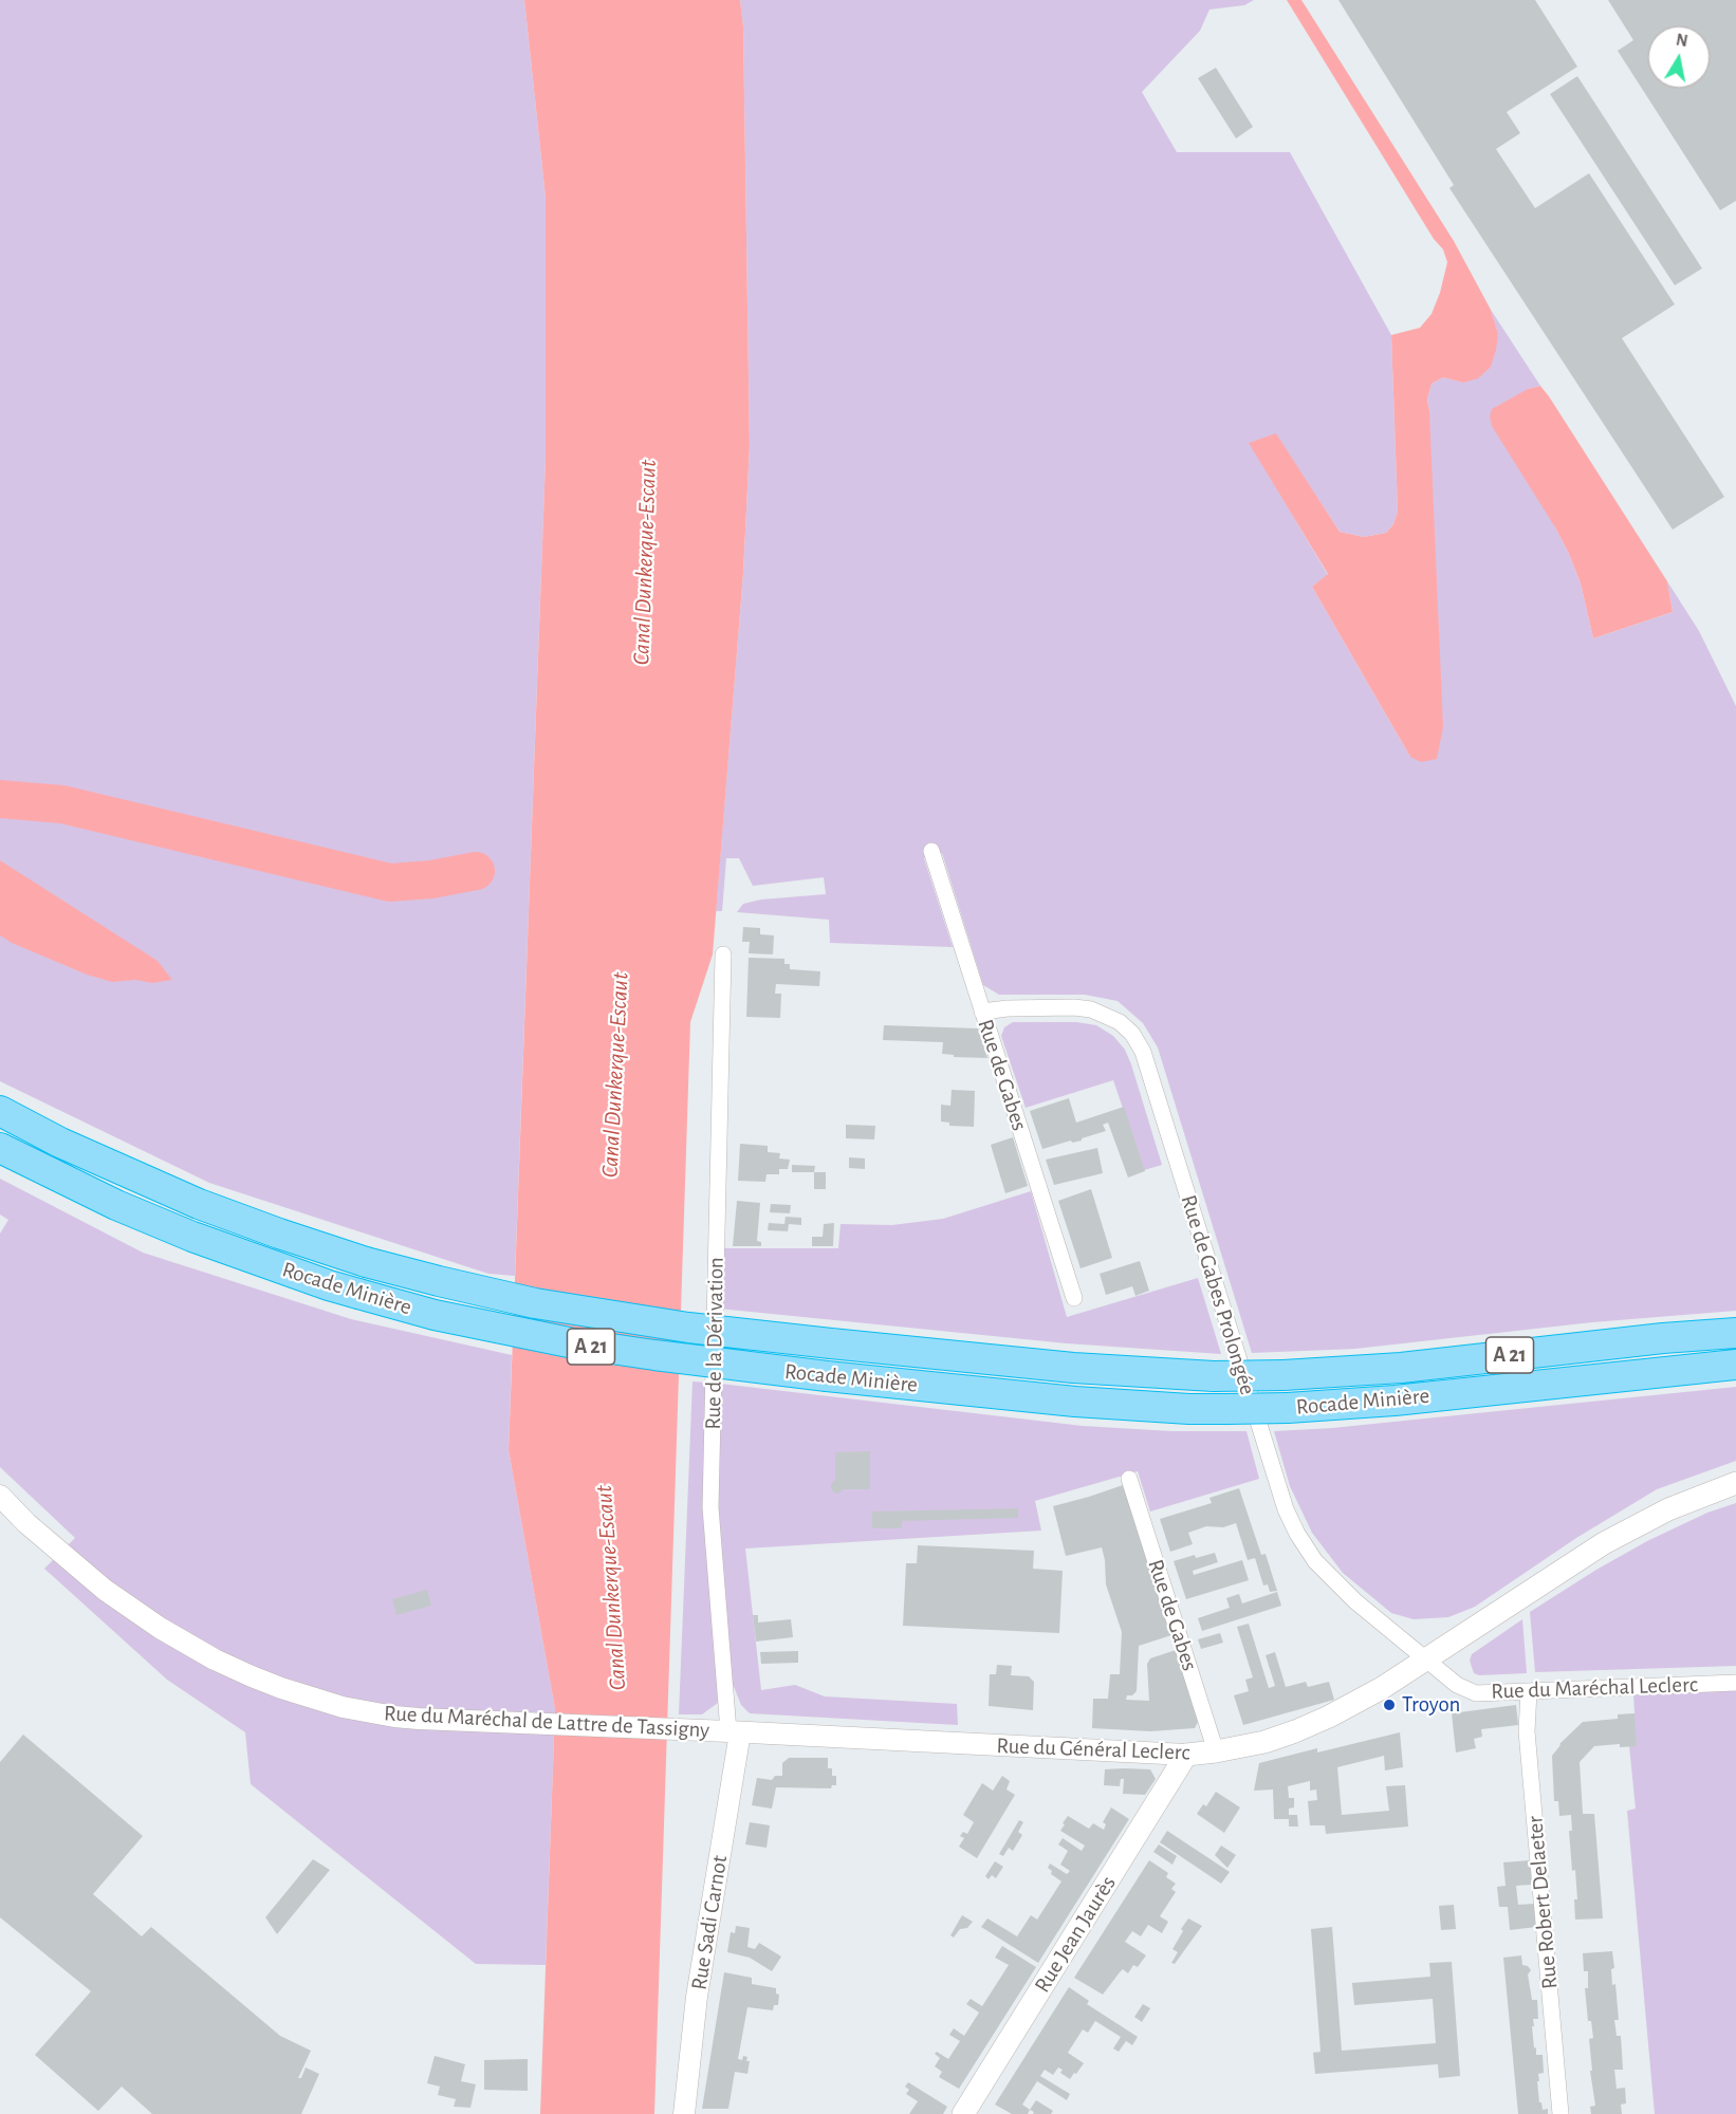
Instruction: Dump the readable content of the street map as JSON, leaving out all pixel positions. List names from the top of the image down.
{
  "streets": {
    "highway": ["Rocade Minière", "A 21"],
    "main road": ["Rue du Général Leclerc", "Rue Jean Jaurès"],
    "street": [
      "Rue de Gabes",
      "Rue de Gabes Prolongée",
      "Rue de la Dérivation",
      "Rue du Maréchal Leclerc",
      "Rue du Maréchal de Lattre de Tassigny",
      "Rue Robert Delaeter",
      "Rue Sadi Carnot"
    ]
  },
  "crossings": [
    ["Rue de Gabes", "Rue de Gabes Prolongée"],
    ["Rue de Gabes", "Rue du Général Leclerc"],
    ["Rue de Gabes Prolongée", "Rue du Maréchal Leclerc"],
    ["Rue de Gabes Prolongée", "Rue du Général Leclerc"],
    ["Rue de la Dérivation", "Rue du Maréchal de Lattre de Tassigny"],
    ["Rue de la Dérivation", "Rue du Général Leclerc"],
    ["Rue de la Dérivation", "Rue Sadi Carnot"],
    ["Rue du Maréchal Leclerc", "Rue du Général Leclerc"],
    ["Rue du Maréchal Leclerc", "Rue Robert Delaeter"],
    ["Rue du Maréchal de Lattre de Tassigny", "Rue du Général Leclerc"],
    ["Rue du Maréchal de Lattre de Tassigny", "Rue Sadi Carnot"],
    ["Rue du Général Leclerc", "Rue Sadi Carnot"],
    ["Rue du Général Leclerc", "Rue Jean Jaurès"]
  ],
  "water": ["Canal Dunkerque-Escaut"],
  "places": ["Troyon"],
  "north": "top"
}
